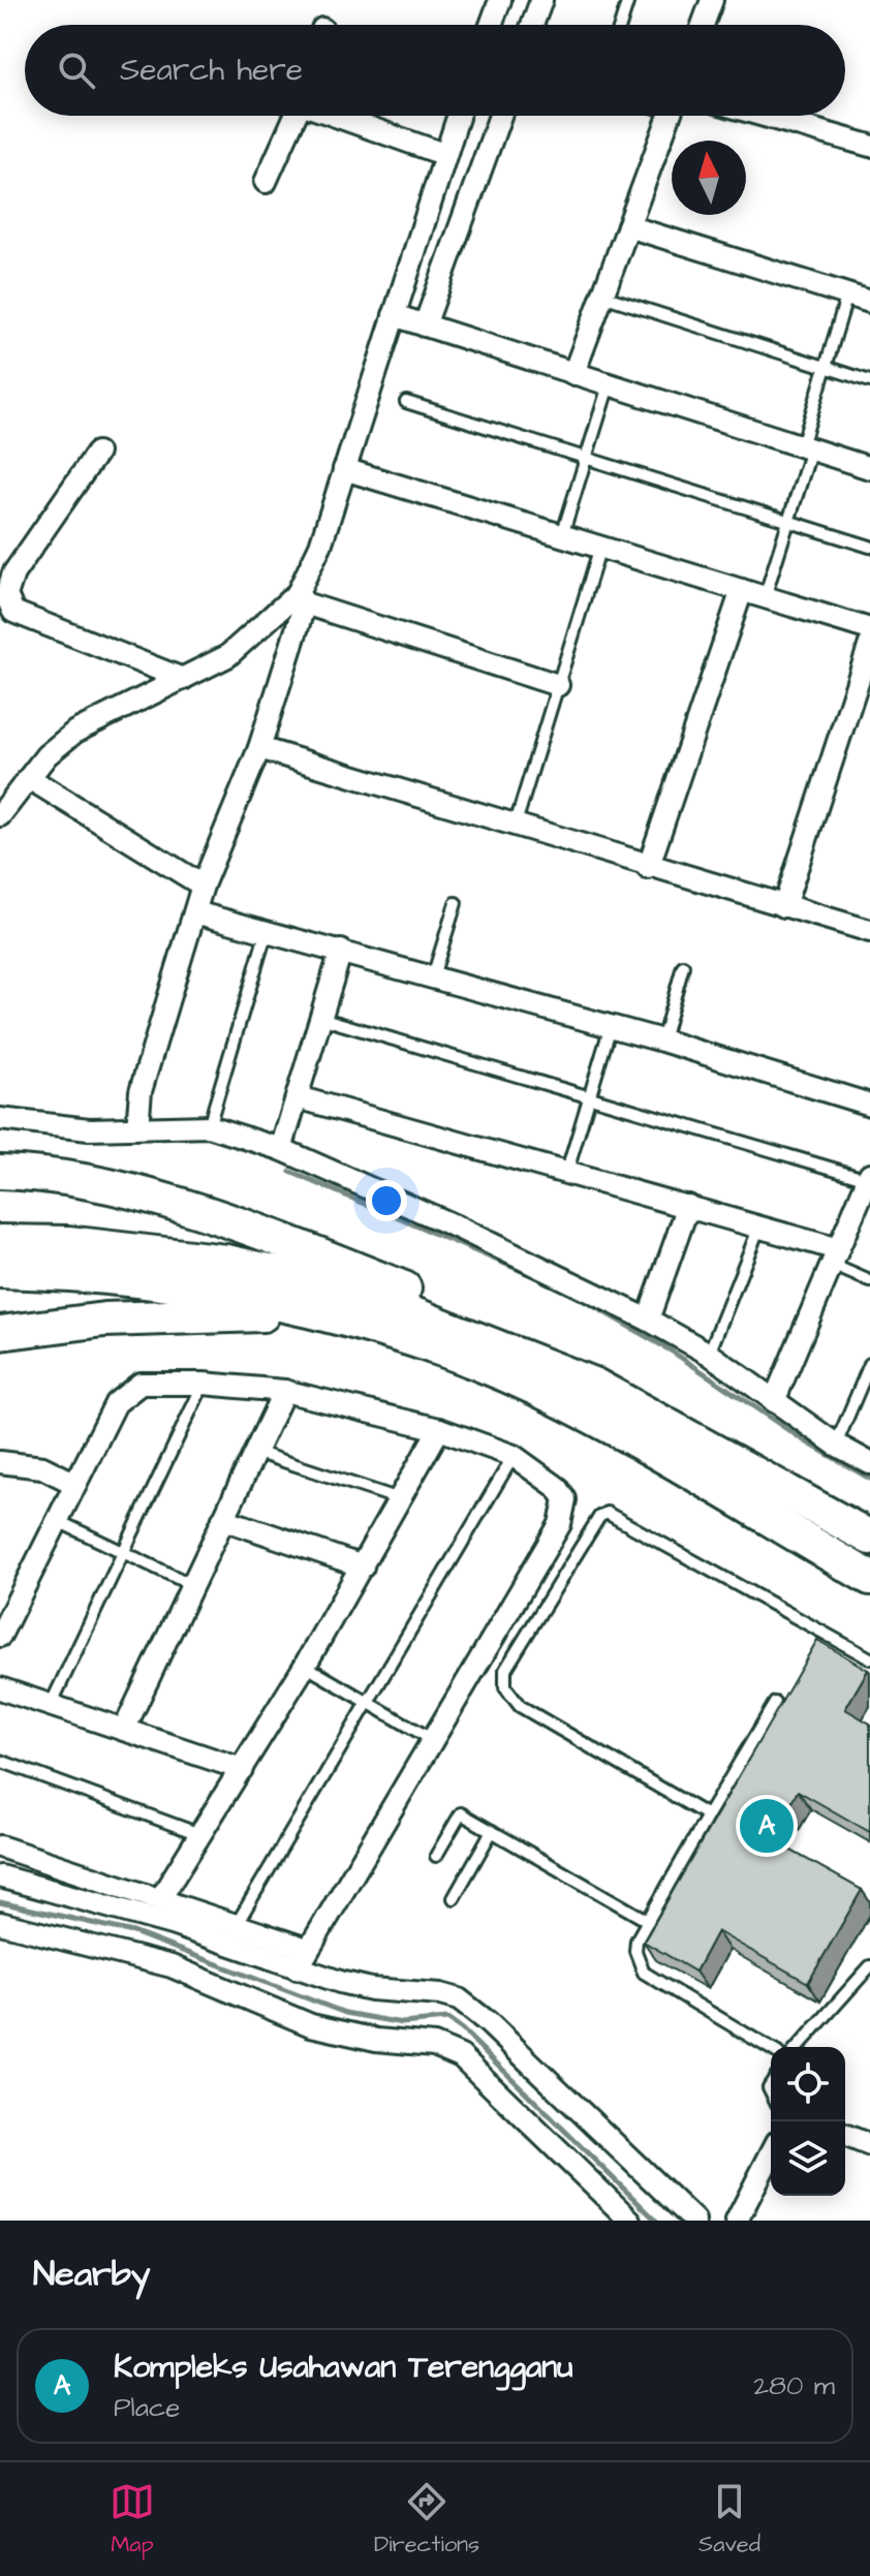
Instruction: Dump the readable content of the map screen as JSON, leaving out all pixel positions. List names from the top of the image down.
{
  "north": "top",
  "page": {
    "search": "Search here",
    "pins": "A",
    "heading": "Nearby",
    "list": [
      {
        "mark": "A",
        "name": "Kompleks Usahawan Terengganu",
        "note": "Place",
        "value": "280 m"
      }
    ],
    "nav": ["Map", "Directions", "Saved"]
  }
}
